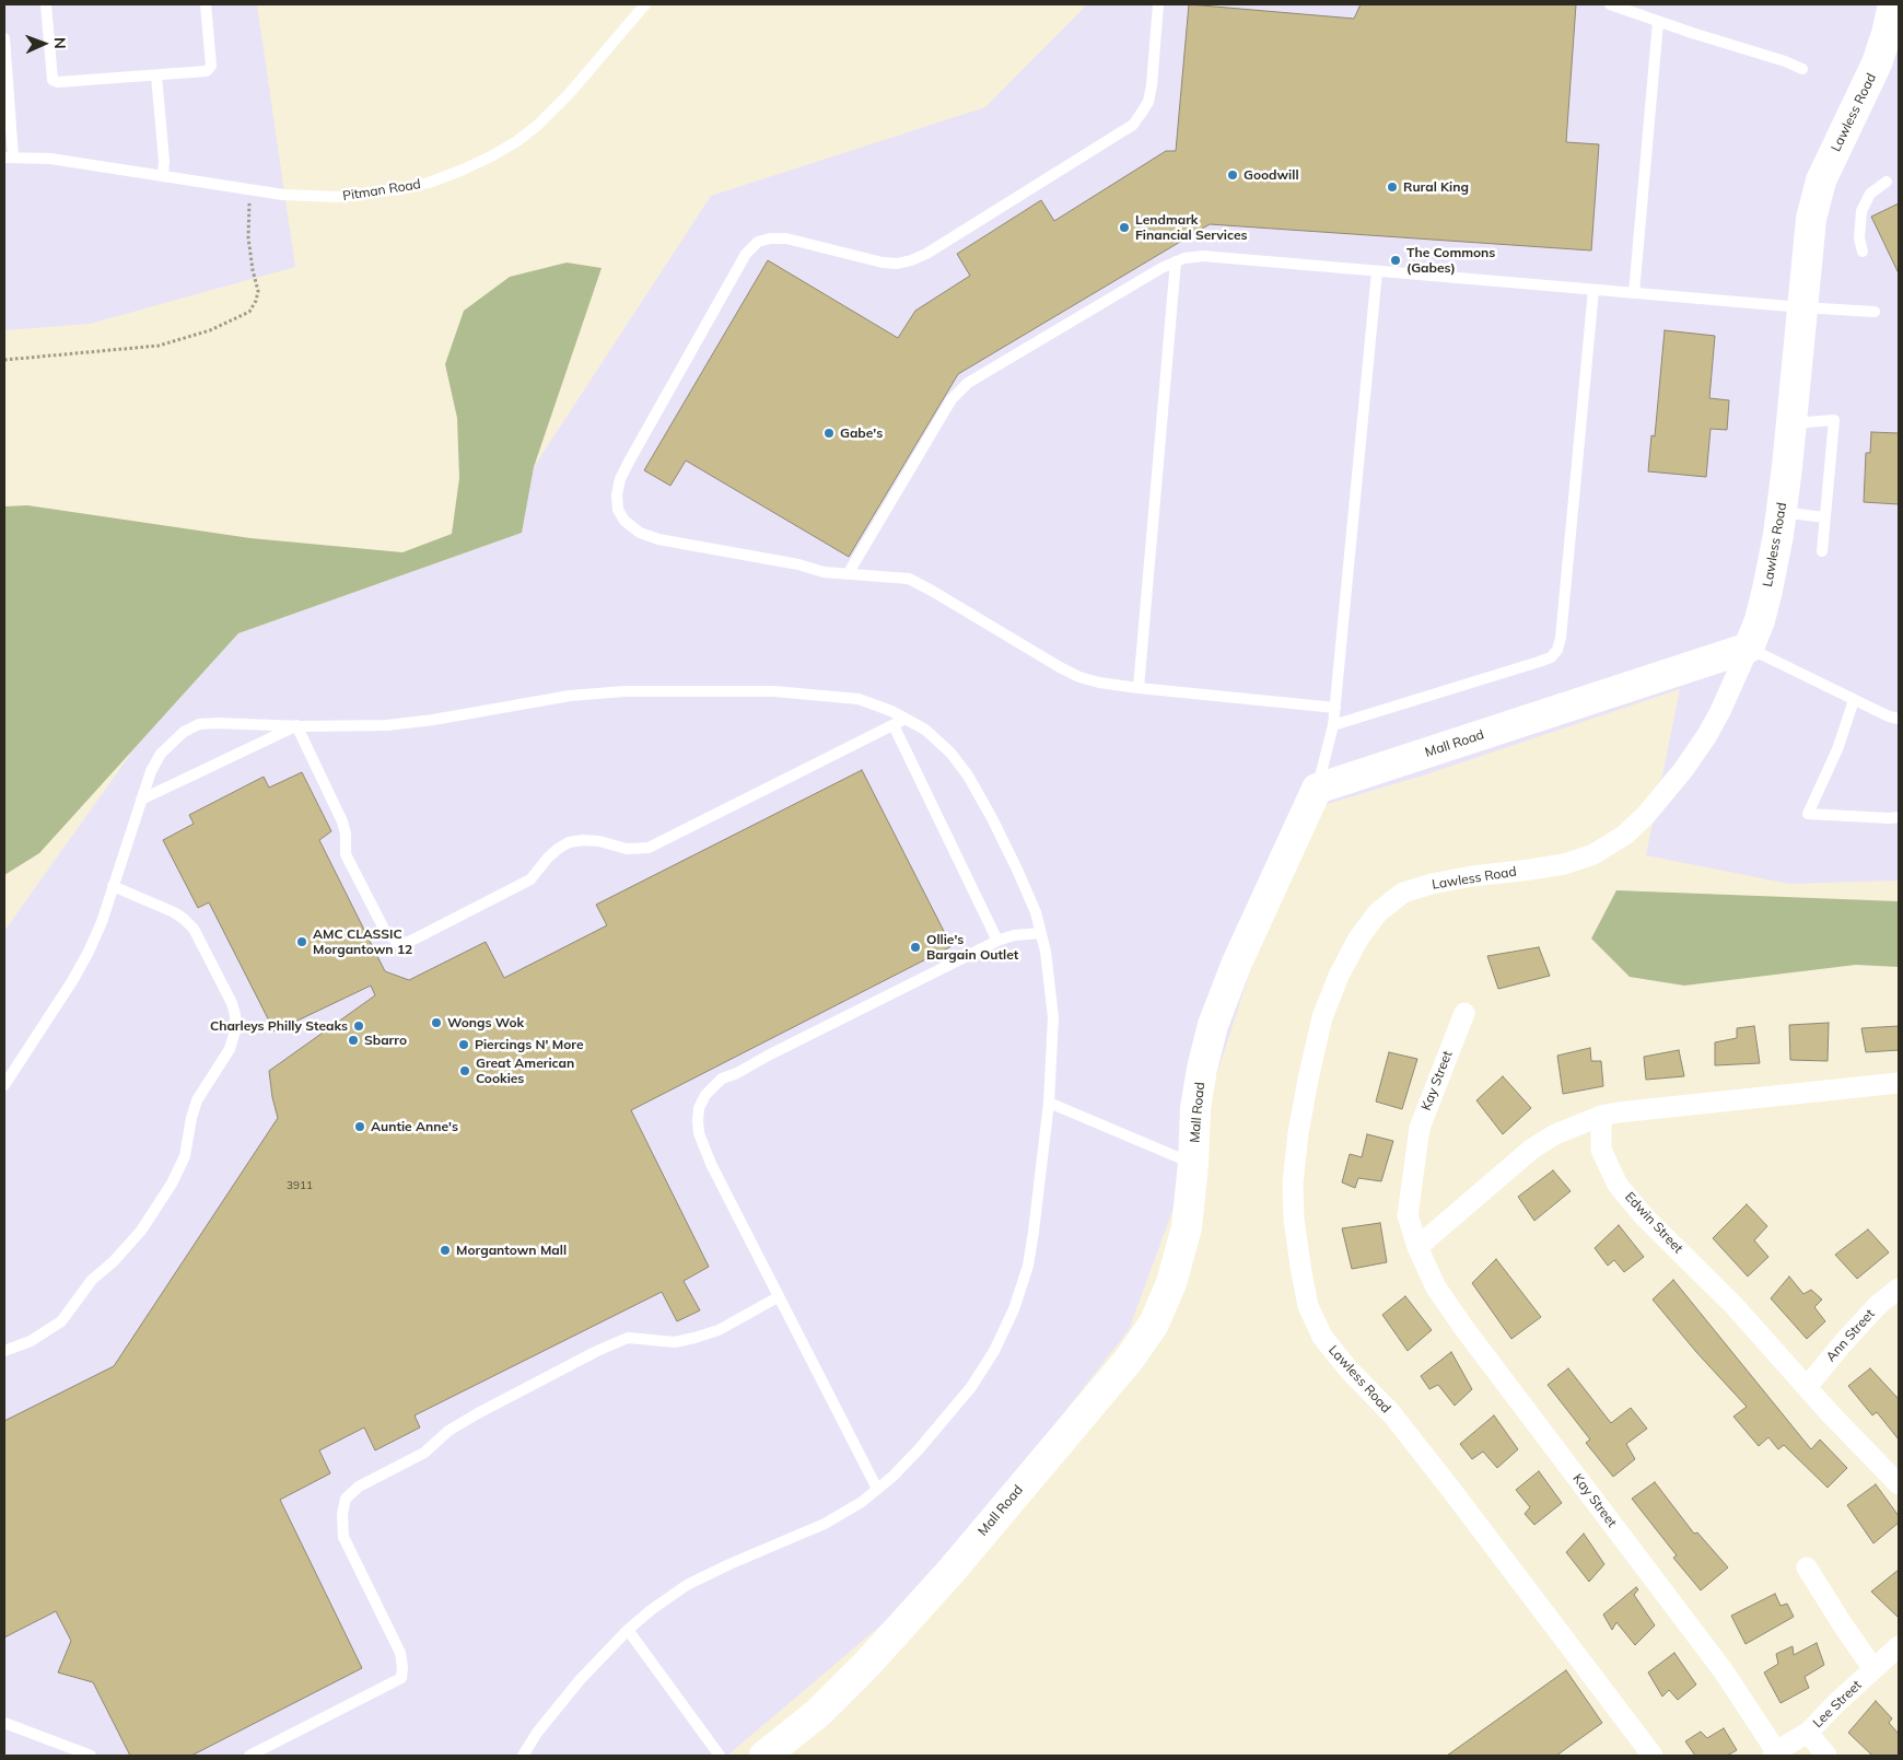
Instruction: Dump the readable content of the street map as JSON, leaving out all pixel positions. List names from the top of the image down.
{
  "streets": {
    "street": [
      "Lawless Road",
      "Mall Road",
      "Kay Street",
      "Edwin Street",
      "Ann Street",
      "Lee Street"
    ],
    "lane": ["Pitman Road"]
  },
  "crossings": [
    ["Lawless Road", "Mall Road"],
    ["Kay Street", "Lee Street"],
    ["Edwin Street", "Ann Street"]
  ],
  "places": [
    "Goodwill",
    "Rural King",
    "Lendmark Financial Services",
    "The Commons (Gabes)",
    "Gabe's",
    "AMC CLASSIC Morgantown 12",
    "Ollie's Bargain Outlet",
    "Wongs Wok",
    "Charleys Philly Steaks",
    "Sbarro",
    "Piercings N' More",
    "Great American Cookies",
    "Auntie Anne's",
    "Morgantown Mall"
  ],
  "house_numbers": ["3911"],
  "north": "right"
}
